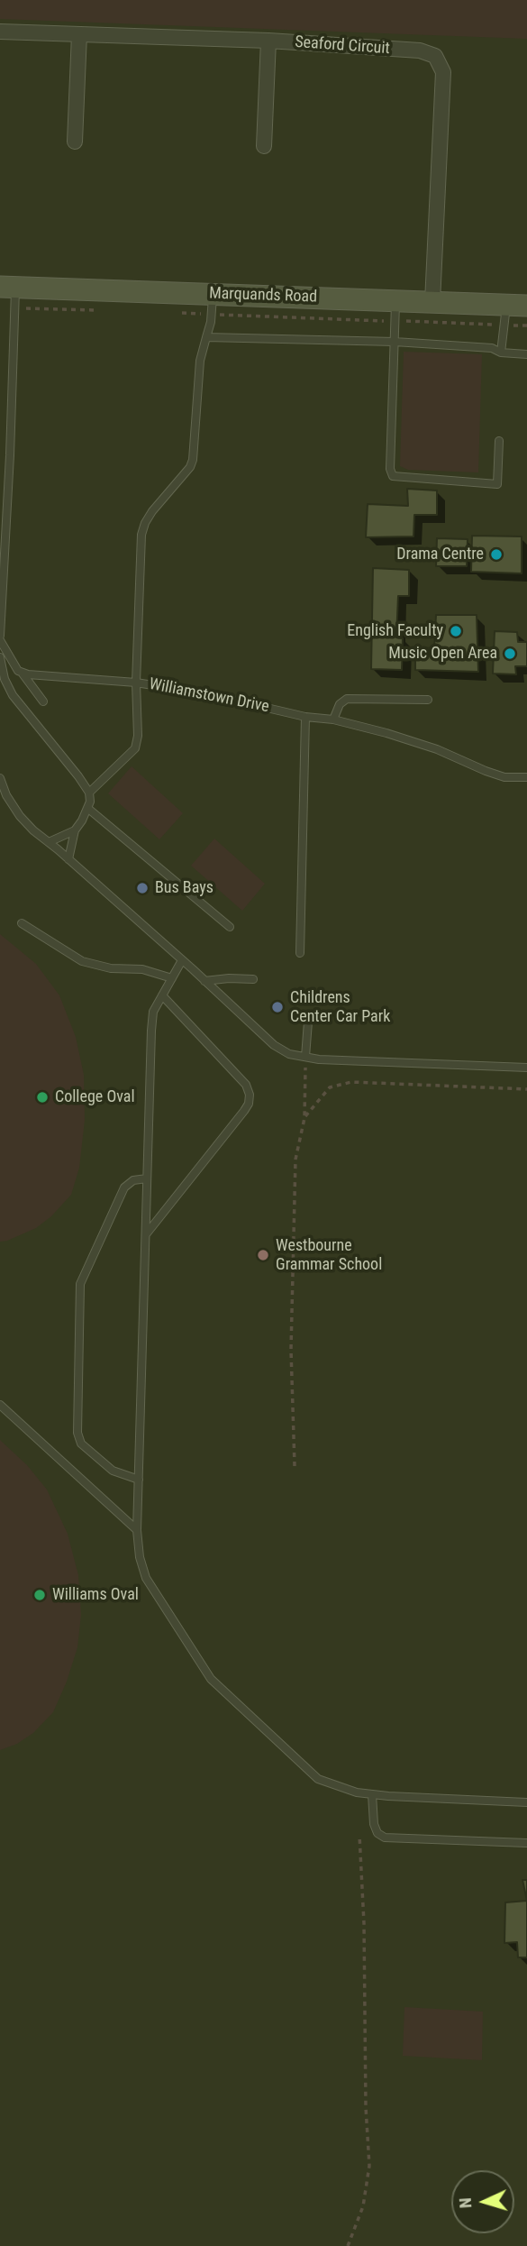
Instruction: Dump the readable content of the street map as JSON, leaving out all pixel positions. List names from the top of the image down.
{
  "streets": {
    "street": ["Seaford Circuit", "Marquands Road"],
    "lane": ["Williamstown Drive"]
  },
  "crossings": [
    ["Seaford Circuit", "Marquands Road"]
  ],
  "places": [
    "Drama Centre",
    "English Faculty",
    "Music Open Area",
    "Bus Bays",
    "Childrens Center Car Park",
    "College Oval",
    "Westbourne Grammar School",
    "Williams Oval"
  ],
  "north": "left"
}
